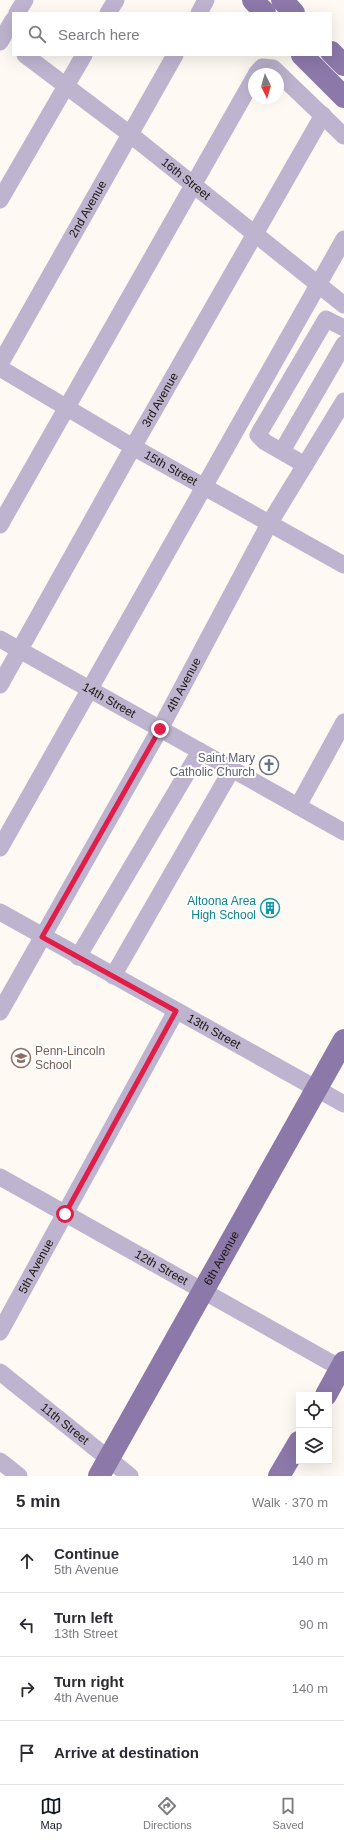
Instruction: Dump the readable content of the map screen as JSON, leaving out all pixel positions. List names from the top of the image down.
{
  "streets": {
    "main road": ["6th Avenue"],
    "street": [
      "16th Street",
      "2nd Avenue",
      "3rd Avenue",
      "15th Street",
      "4th Avenue",
      "14th Street",
      "13th Street",
      "5th Avenue",
      "12th Street",
      "11th Street"
    ]
  },
  "crossings": [
    ["16th Street", "2nd Avenue"],
    ["16th Street", "3rd Avenue"],
    ["3rd Avenue", "15th Street"],
    ["3rd Avenue", "14th Street"],
    ["15th Street", "4th Avenue"],
    ["4th Avenue", "14th Street"],
    ["4th Avenue", "13th Street"],
    ["13th Street", "6th Avenue"],
    ["13th Street", "5th Avenue"],
    ["6th Avenue", "12th Street"],
    ["6th Avenue", "11th Street"],
    ["5th Avenue", "12th Street"]
  ],
  "places": {
    "church": ["Saint Mary Catholic Church"],
    "building": ["Altoona Area High School"],
    "school or university": ["Penn-Lincoln School"]
  },
  "north": "bottom",
  "page": {
    "search": "Search here",
    "heading": ["5 min", "Walk · 370 m"],
    "list": [
      ["Continue", "5th Avenue", "140 m"],
      ["Turn left", "13th Street", "90 m"],
      ["Turn right", "4th Avenue", "140 m"],
      "Arrive at destination"
    ],
    "nav": ["Map", "Directions", "Saved"]
  }
}
